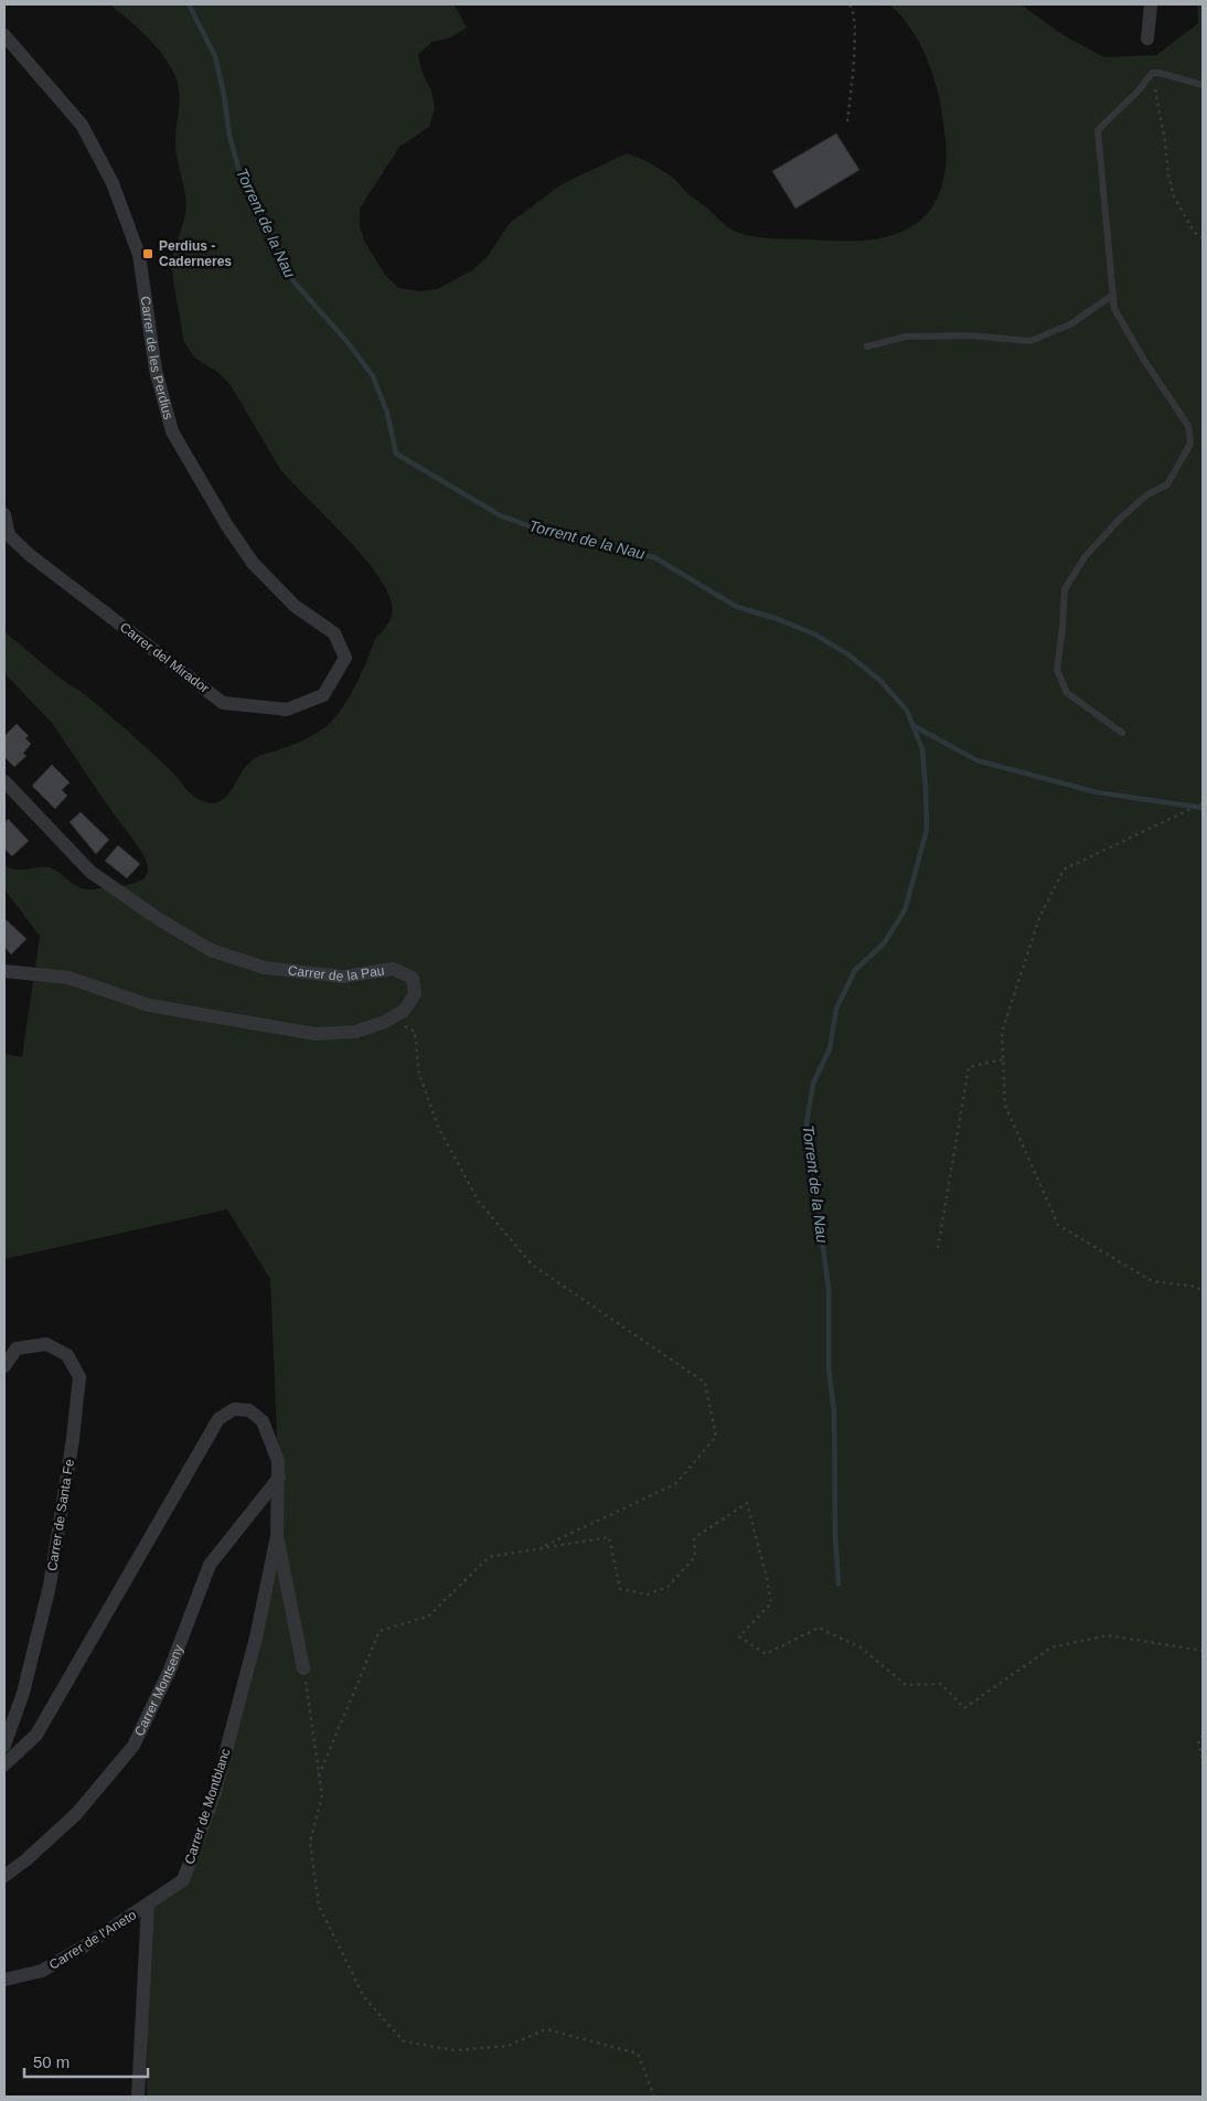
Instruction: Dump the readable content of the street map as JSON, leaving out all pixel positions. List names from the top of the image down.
{
  "streets": {
    "street": [
      "Carrer de les Perdius",
      "Carrer del Mirador",
      "Carrer de la Pau",
      "Carrer de Santa Fe",
      "Carrer Montseny",
      "Carrer de Montblanc",
      "Carrer de l'Aneto"
    ]
  },
  "crossings": [
    ["Carrer de les Perdius", "Carrer del Mirador"],
    ["Carrer Montseny", "Carrer de Montblanc"],
    ["Carrer de Montblanc", "Carrer de l'Aneto"]
  ],
  "water": ["Torrent de la Nau"],
  "places": {
    "transit": ["Perdius - Caderneres"]
  },
  "scale_bar": "50 m"
}
